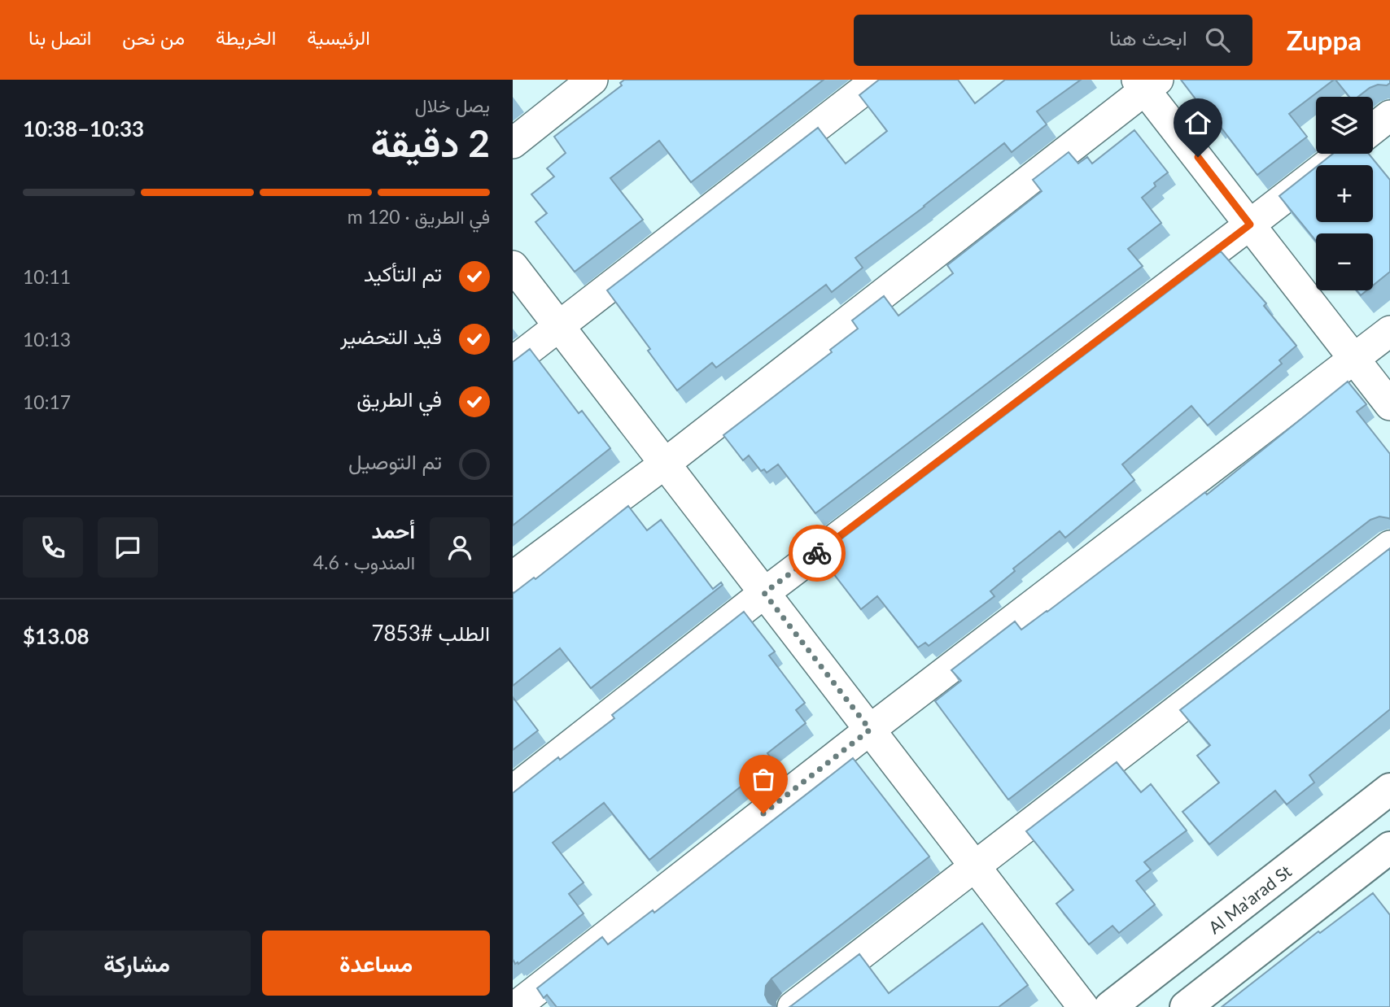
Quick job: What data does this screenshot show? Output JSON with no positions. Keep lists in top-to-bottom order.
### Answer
{
  "streets": {
    "main road": ["Al Ma'arad St"]
  },
  "page": {
    "header": "Zuppa",
    "search": "ابحث هنا",
    "nav": [
      "الرئيسية",
      "الخريطة",
      "من نحن",
      "اتصل بنا"
    ],
    "heading": ["2 دقيقة", "يصل خلال", "10:33–10:38"],
    "panel": [
      "أحمد",
      "المندوب · 4.6",
      "الطلب #7853",
      "$13.08"
    ],
    "map_buttons": ["+", "−"],
    "bar": "في الطريق · 120 m",
    "list": [
      ["تم التأكيد", "10:11"],
      ["قيد التحضير", "10:13"],
      ["في الطريق", "10:17"],
      "تم التوصيل"
    ],
    "buttons": ["مساعدة", "مشاركة"]
  }
}
